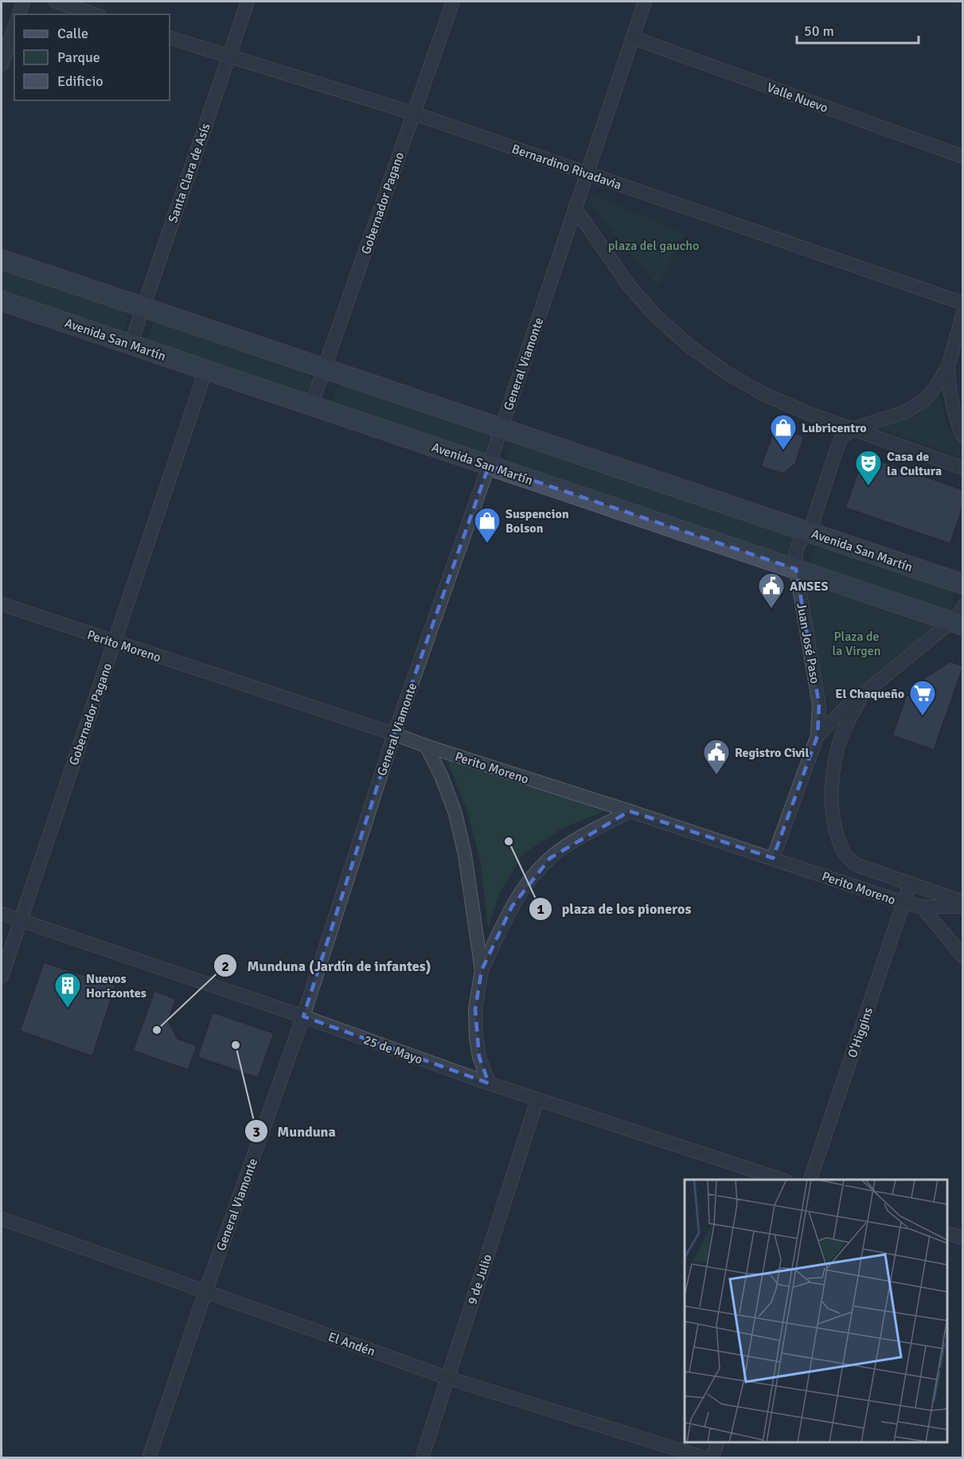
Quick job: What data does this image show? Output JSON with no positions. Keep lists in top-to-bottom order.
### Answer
{
  "streets": {
    "main road": ["Avenida San Martín"],
    "street": [
      "Valle Nuevo",
      "Bernardino Rivadavia",
      "Santa Clara de Asís",
      "Gobernador Pagano",
      "General Viamonte",
      "Juan José Paso",
      "Perito Moreno",
      "O'Higgins",
      "25 de Mayo",
      "9 de Julio",
      "El Andén"
    ]
  },
  "crossings": [
    ["Valle Nuevo", "General Viamonte"],
    ["Bernardino Rivadavia", "Santa Clara de Asís"],
    ["Bernardino Rivadavia", "Gobernador Pagano"],
    ["Bernardino Rivadavia", "General Viamonte"],
    ["Santa Clara de Asís", "Avenida San Martín"],
    ["Gobernador Pagano", "Avenida San Martín"],
    ["Gobernador Pagano", "Perito Moreno"],
    ["Gobernador Pagano", "25 de Mayo"],
    ["Avenida San Martín", "General Viamonte"],
    ["Avenida San Martín", "Juan José Paso"],
    ["General Viamonte", "Perito Moreno"],
    ["General Viamonte", "25 de Mayo"],
    ["General Viamonte", "El Andén"],
    ["Juan José Paso", "Perito Moreno"],
    ["Perito Moreno", "O'Higgins"],
    ["25 de Mayo", "9 de Julio"],
    ["9 de Julio", "El Andén"]
  ],
  "parks": ["plaza del gaucho", "Plaza de la Virgen"],
  "places": {
    "shop": ["Lubricentro", "Suspencion Bolson"],
    "theatre": ["Casa de la Cultura"],
    "public building": ["ANSES", "Registro Civil"],
    "supermarket": ["El Chaqueño"],
    "other": ["plaza de los pioneros", "Munduna (Jardín de infantes)", "Munduna"],
    "building": ["Nuevos Horizontes"]
  },
  "legend": ["Calle", "Parque", "Edificio"],
  "scale_bar": "50 m"
}
